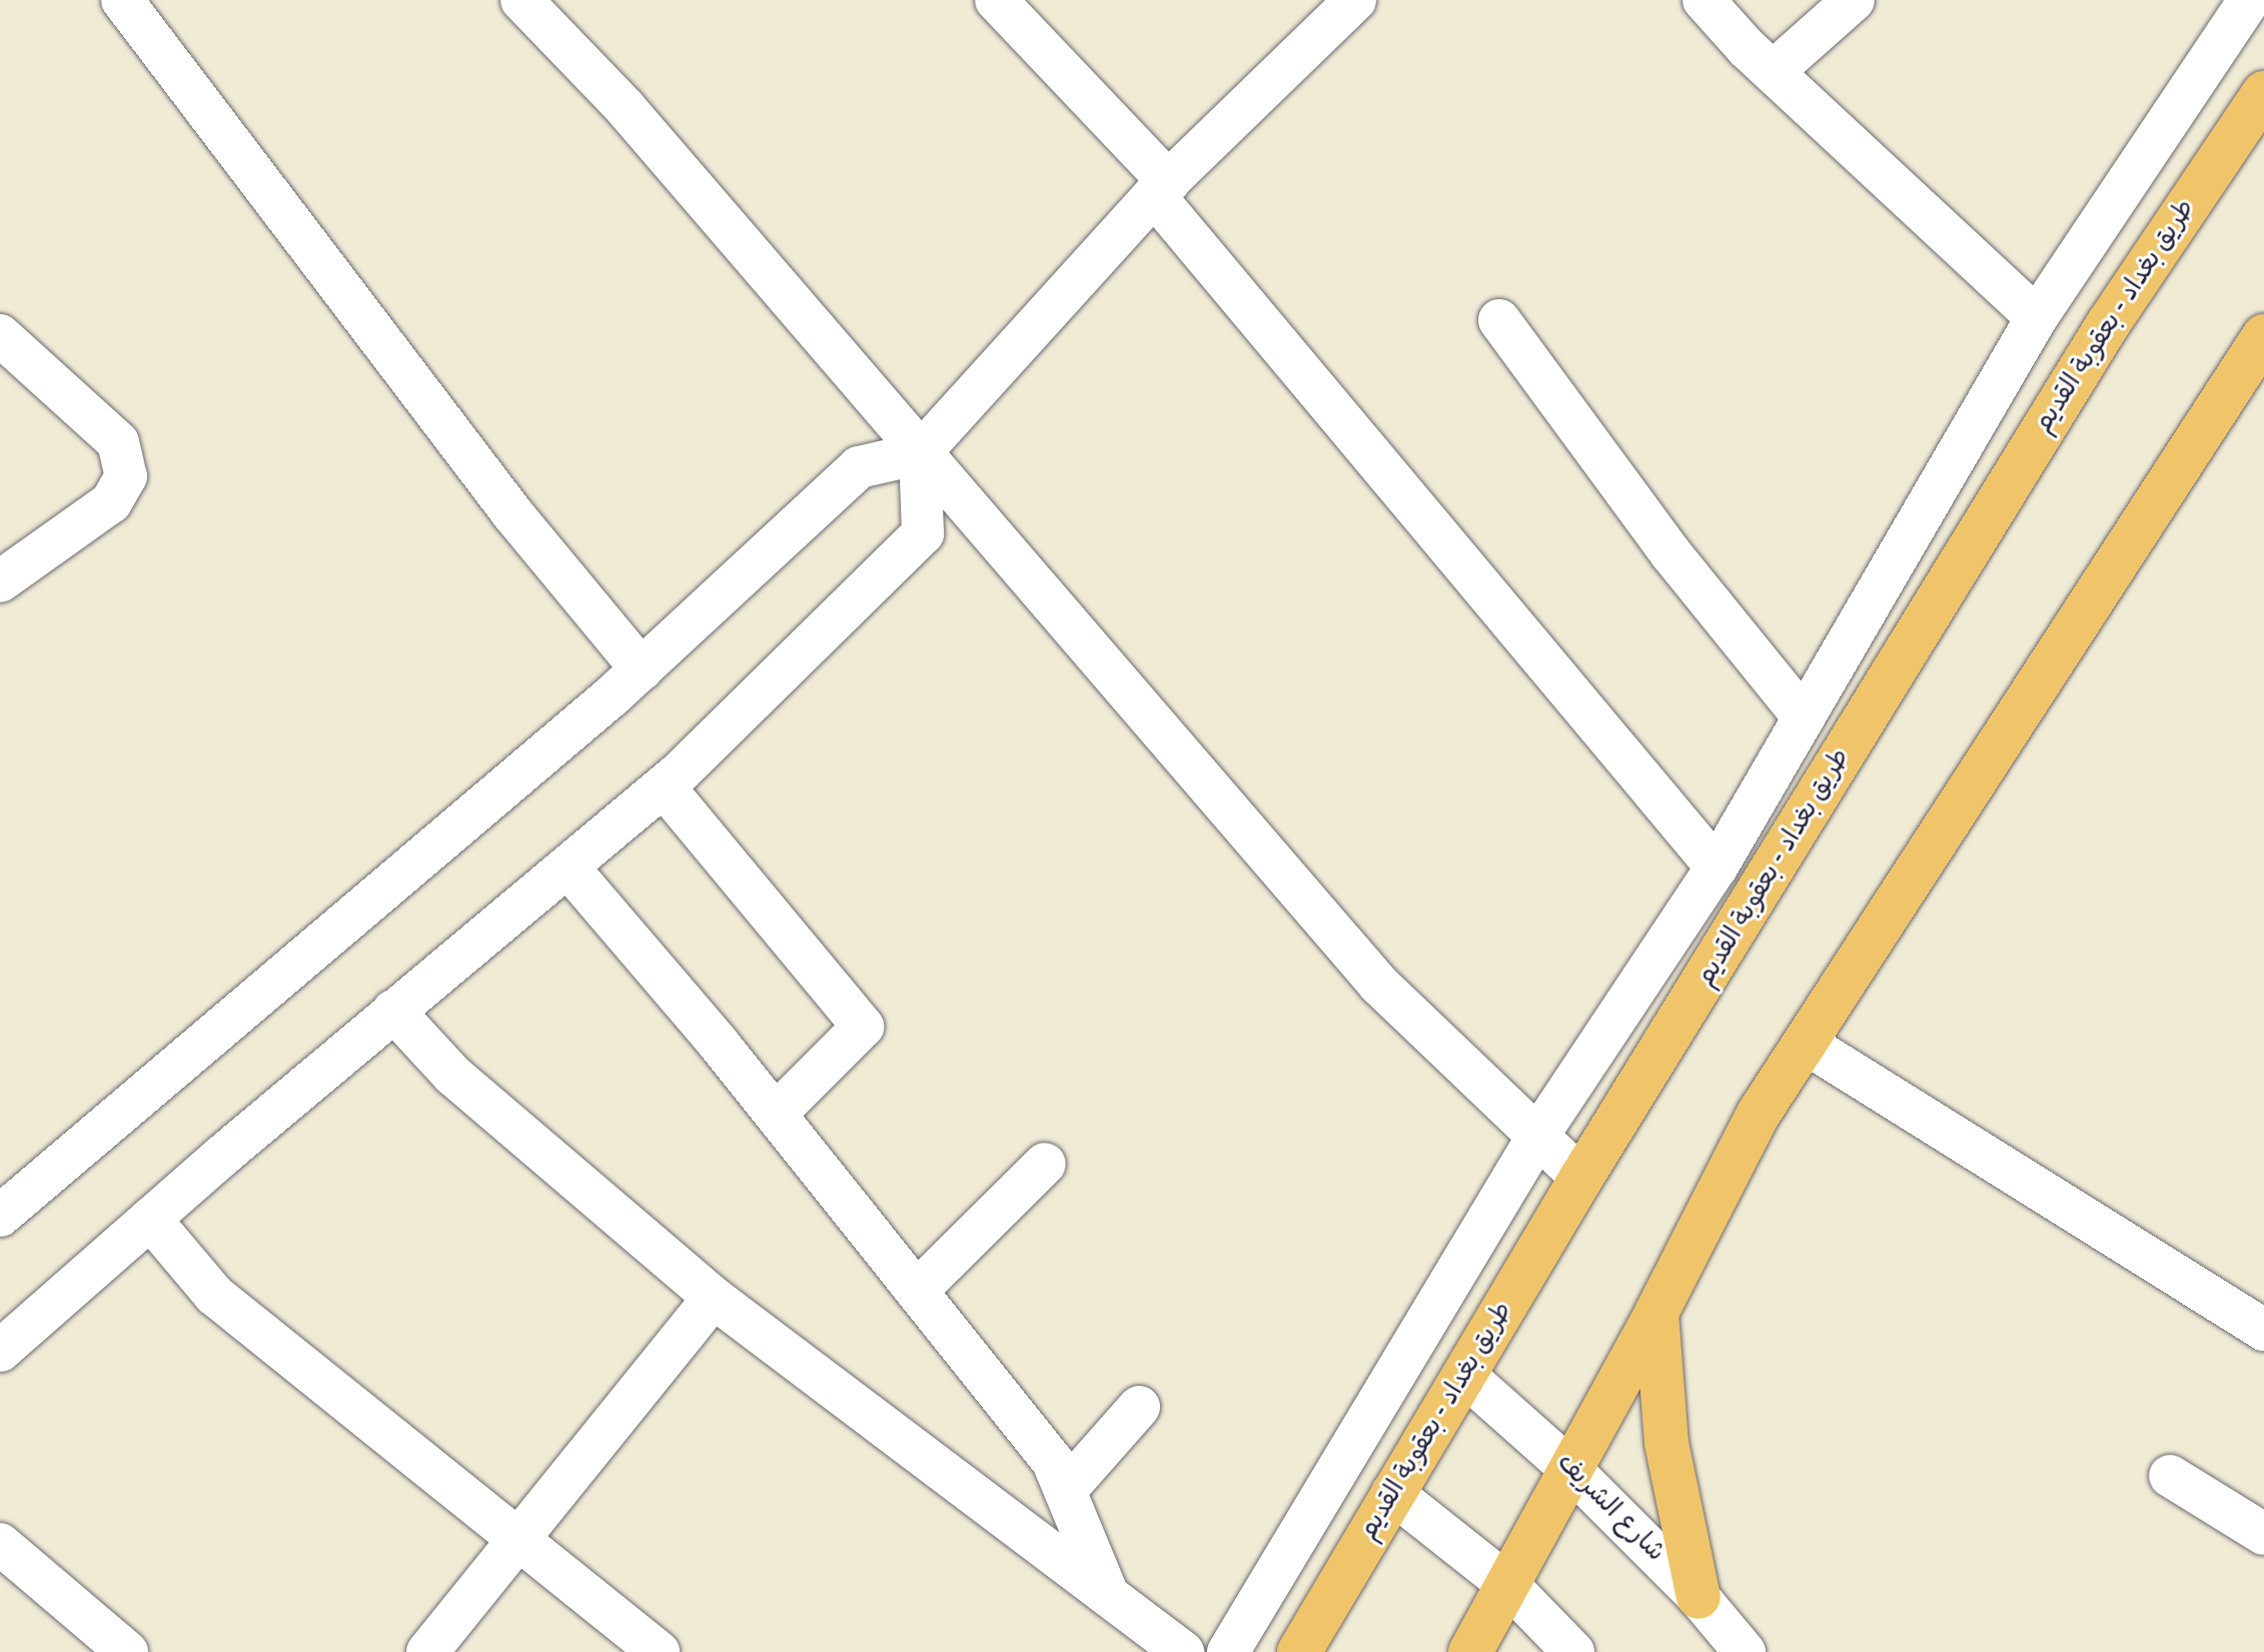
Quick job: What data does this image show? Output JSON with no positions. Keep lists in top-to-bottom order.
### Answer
{
  "streets": {
    "highway": ["طريق بغداد - بعقوبة القديم"],
    "street": ["شارع الشريف"]
  },
  "crossings": [
    ["طريق بغداد - بعقوبة القديم", "شارع الشريف"]
  ]
}
